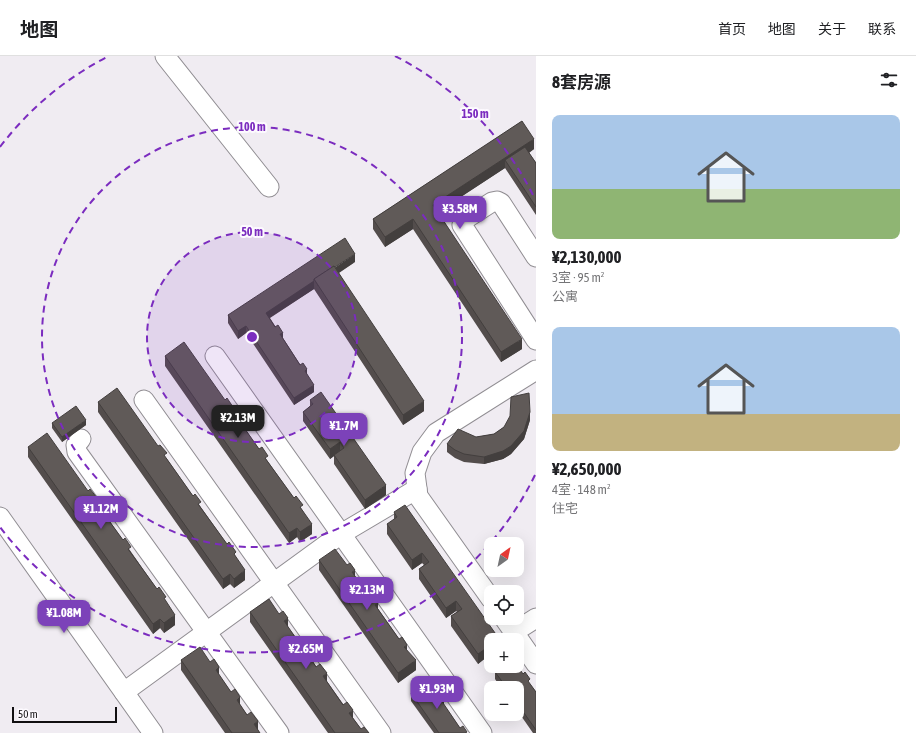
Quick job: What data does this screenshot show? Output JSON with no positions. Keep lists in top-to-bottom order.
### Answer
{
  "scale_bar": "50 m",
  "north": "top right",
  "page": {
    "header": "地图",
    "nav": [
      "首页",
      "地图",
      "关于",
      "联系"
    ],
    "heading": "8套房源",
    "list": [
      {
        "name": "¥2,130,000",
        "note": "3室 · 95 m² · 公寓"
      },
      {
        "name": "¥2,650,000",
        "note": "4室 · 148 m² · 住宅"
      }
    ],
    "price": [
      "¥3.58M",
      "¥2.13M",
      "¥1.7M",
      "¥1.12M",
      "¥2.13M",
      "¥1.08M",
      "¥2.65M",
      "¥1.93M"
    ],
    "map_buttons": ["+", "−"],
    "scale": "50 m"
  },
  "rings": ["150 m", "100 m", "50 m"]
}
